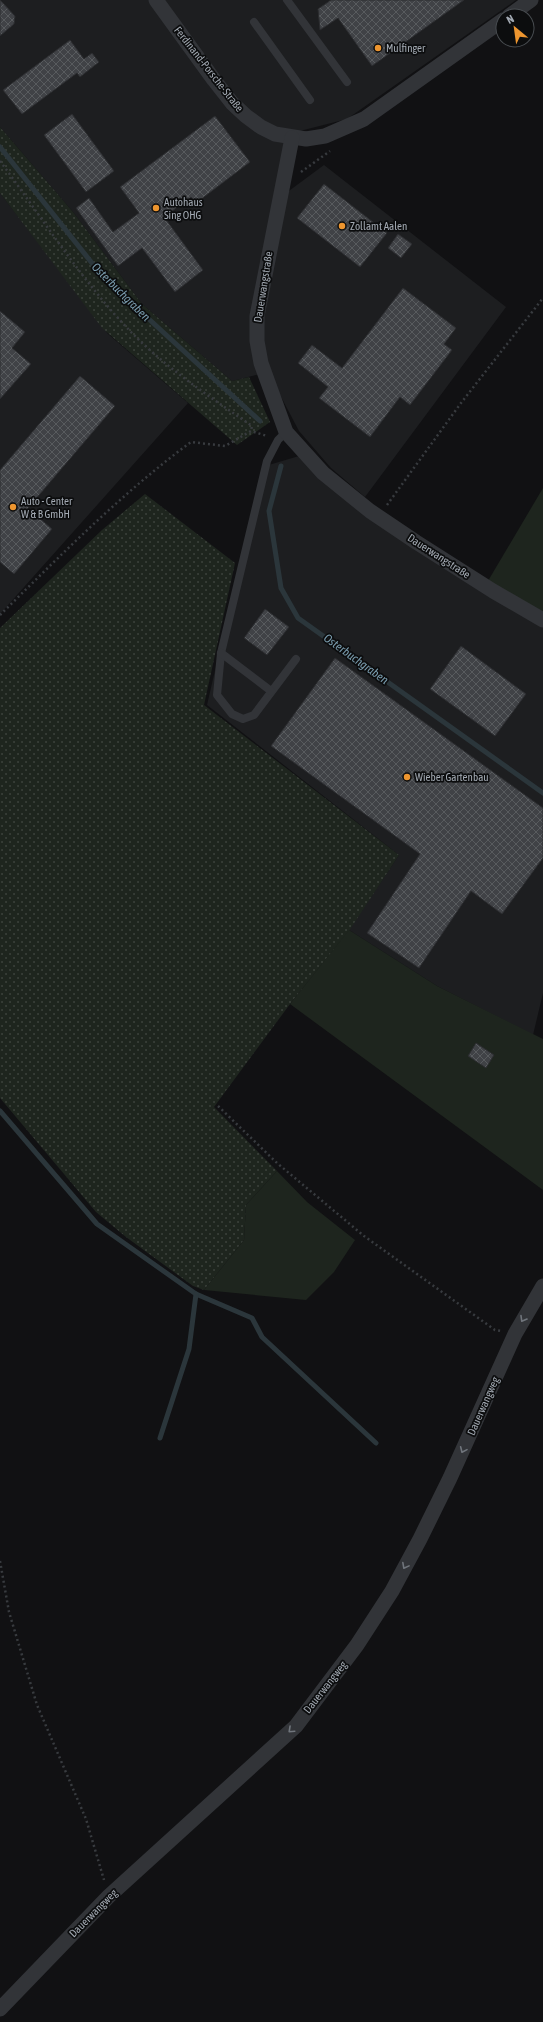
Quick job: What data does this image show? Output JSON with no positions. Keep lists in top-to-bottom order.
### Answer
{
  "streets": {
    "street": ["Ferdinand-Porsche-Straße", "Dauerwangstraße", "Dauerwangweg"]
  },
  "crossings": [
    ["Ferdinand-Porsche-Straße", "Dauerwangstraße"]
  ],
  "one_way": ["Dauerwangweg"],
  "water": ["Osterbuchgraben"],
  "places": [
    "Mulfinger",
    "Autohaus Sing OHG",
    "Zollamt Aalen",
    "Auto - Center W & B GmbH",
    "Wieber Gartenbau"
  ],
  "north": "top left"
}
